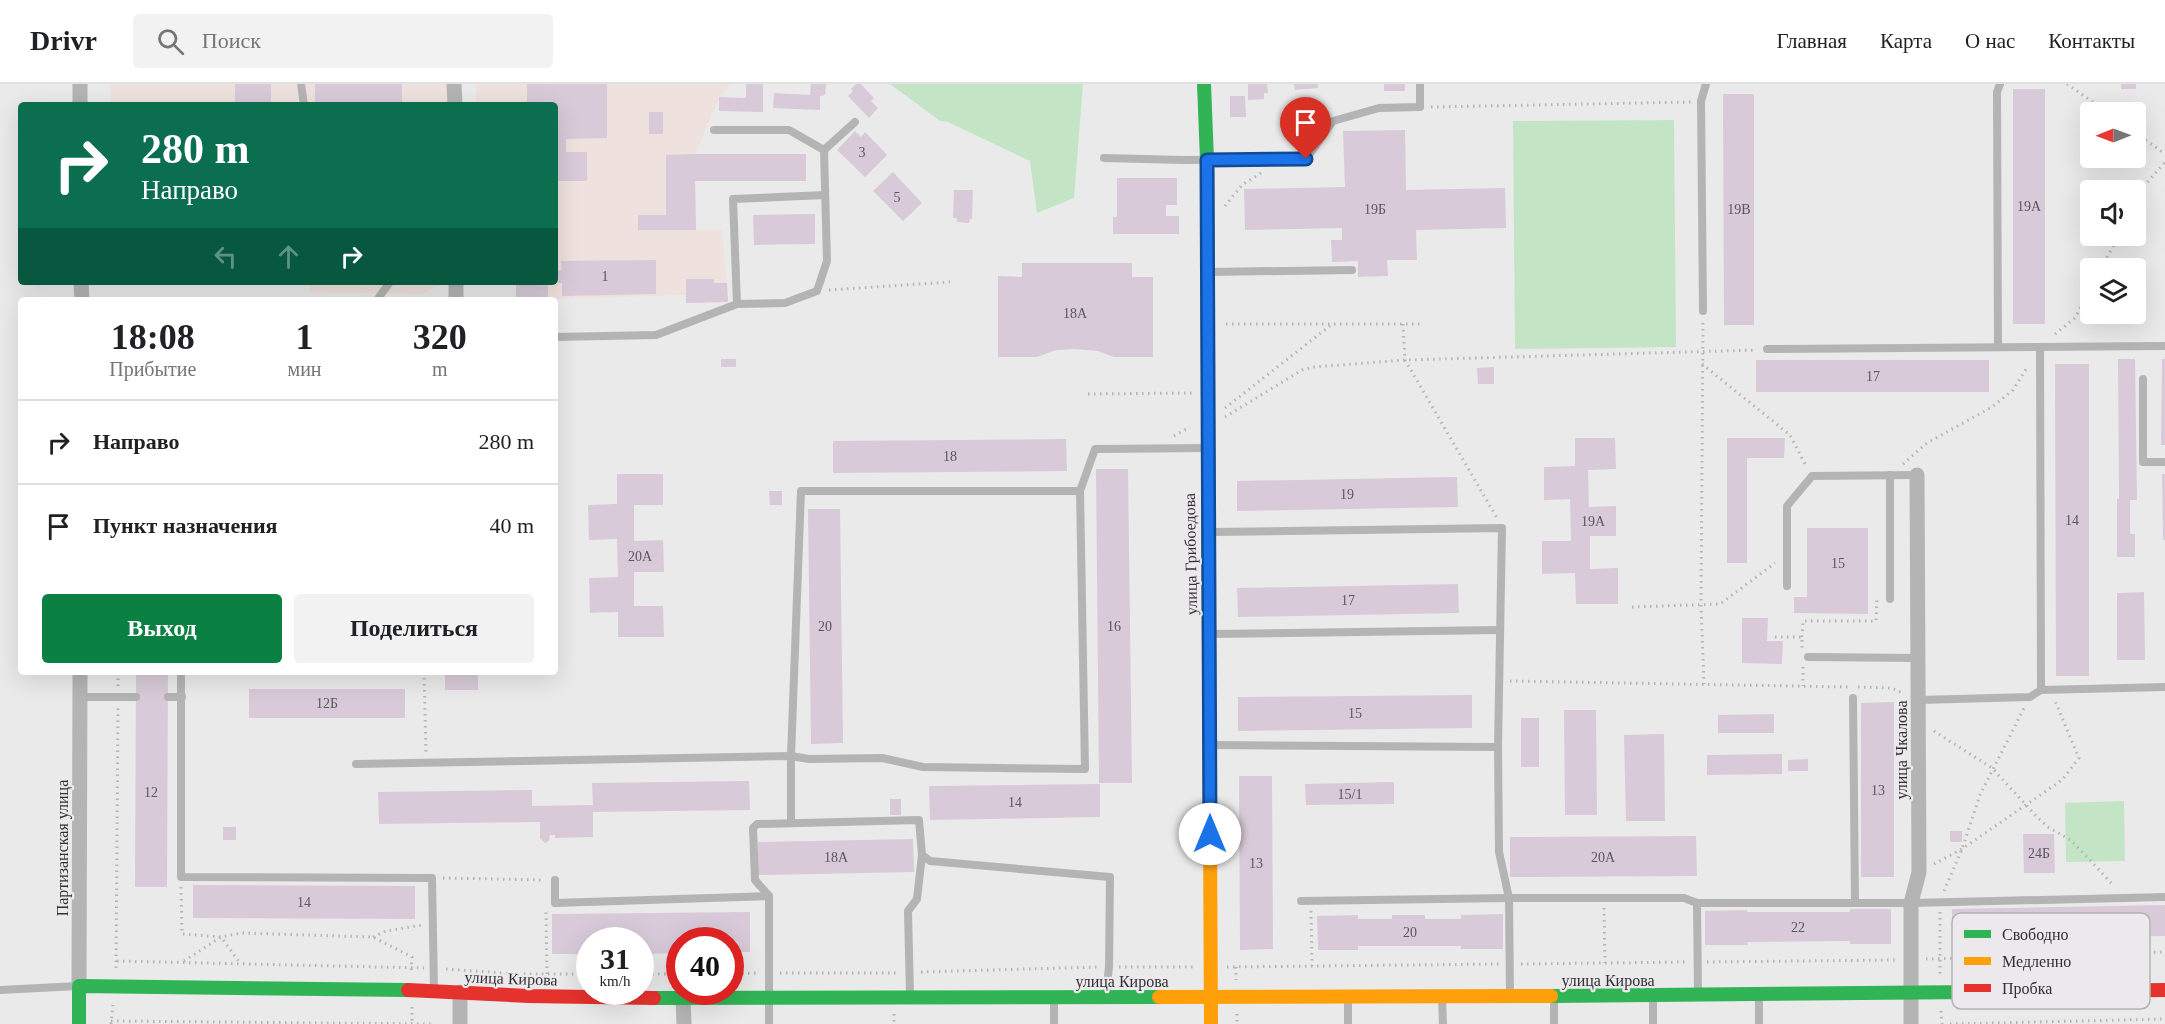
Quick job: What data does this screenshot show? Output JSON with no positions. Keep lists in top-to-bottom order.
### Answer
{
  "streets": {
    "street": [
      "улица Грибоедова",
      "улица Чкалова",
      "Партизанская улица",
      "улица Кирова"
    ]
  },
  "crossings": [
    ["улица Грибоедова", "улица Кирова"],
    ["улица Чкалова", "улица Кирова"],
    ["Партизанская улица", "улица Кирова"]
  ],
  "house_numbers": [
    "3",
    "5",
    "19А",
    "19Б",
    "19В",
    "1",
    "18А",
    "17",
    "18",
    "19",
    "14",
    "19А",
    "20А",
    "15",
    "17",
    "20",
    "16",
    "12Б",
    "15",
    "13",
    "12",
    "15/1",
    "14",
    "24Б",
    "18А",
    "20А",
    "13",
    "14",
    "22",
    "20"
  ],
  "legend": ["Свободно", "Медленно", "Пробка"],
  "north": "left",
  "page": {
    "header": "Drivr",
    "search": "Поиск",
    "nav": [
      "Главная",
      "Карта",
      "О нас",
      "Контакты"
    ],
    "turn": ["280 m", "Направо"],
    "eta": [
      "18:08",
      "Прибытие",
      "1",
      "мин",
      "320",
      "m"
    ],
    "list": [
      {
        "name": "Направо",
        "value": "280 m"
      },
      {
        "name": "Пункт назначения",
        "value": "40 m"
      }
    ],
    "buttons": ["Выход", "Поделиться"],
    "speed": "31 km/h",
    "limit": "40"
  }
}
